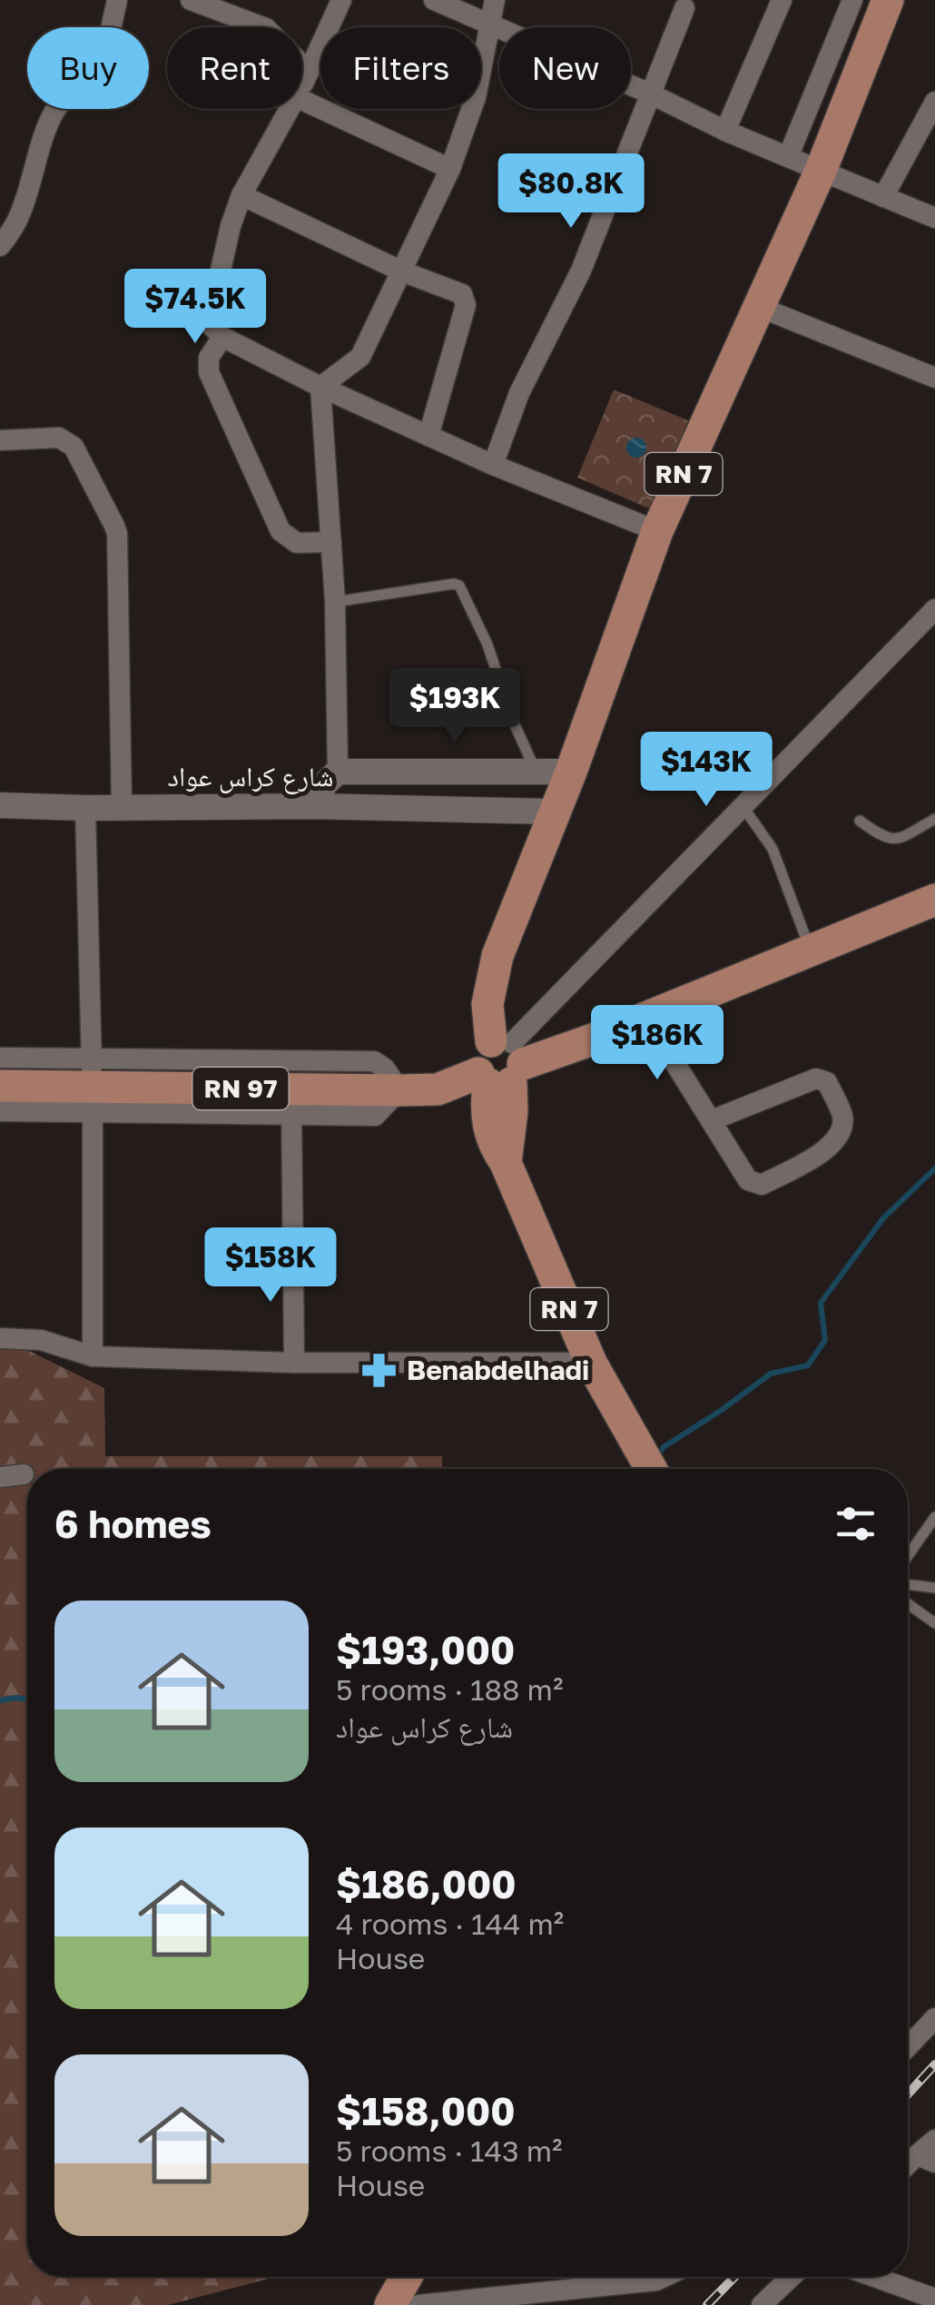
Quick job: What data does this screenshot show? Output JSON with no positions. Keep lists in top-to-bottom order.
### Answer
{
  "streets": {
    "main road": ["RN 7", "RN 97"],
    "street": ["شارع كراس عواد"]
  },
  "crossings": [
    ["RN 7", "شارع كراس عواد"],
    ["RN 7", "RN 97"]
  ],
  "places": {
    "pharmacy": ["Benabdelhadi"]
  },
  "page": {
    "chip": [
      "Buy",
      "Rent",
      "Filters",
      "New"
    ],
    "price": [
      "$80.8K",
      "$74.5K",
      "$193K",
      "$143K",
      "$186K",
      "$158K"
    ],
    "heading": "6 homes",
    "list": [
      {
        "name": "$193,000",
        "note": "5 rooms · 188 m² · شارع كراس عواد"
      },
      {
        "name": "$186,000",
        "note": "4 rooms · 144 m² · House"
      },
      {
        "name": "$158,000",
        "note": "5 rooms · 143 m² · House"
      }
    ]
  }
}
